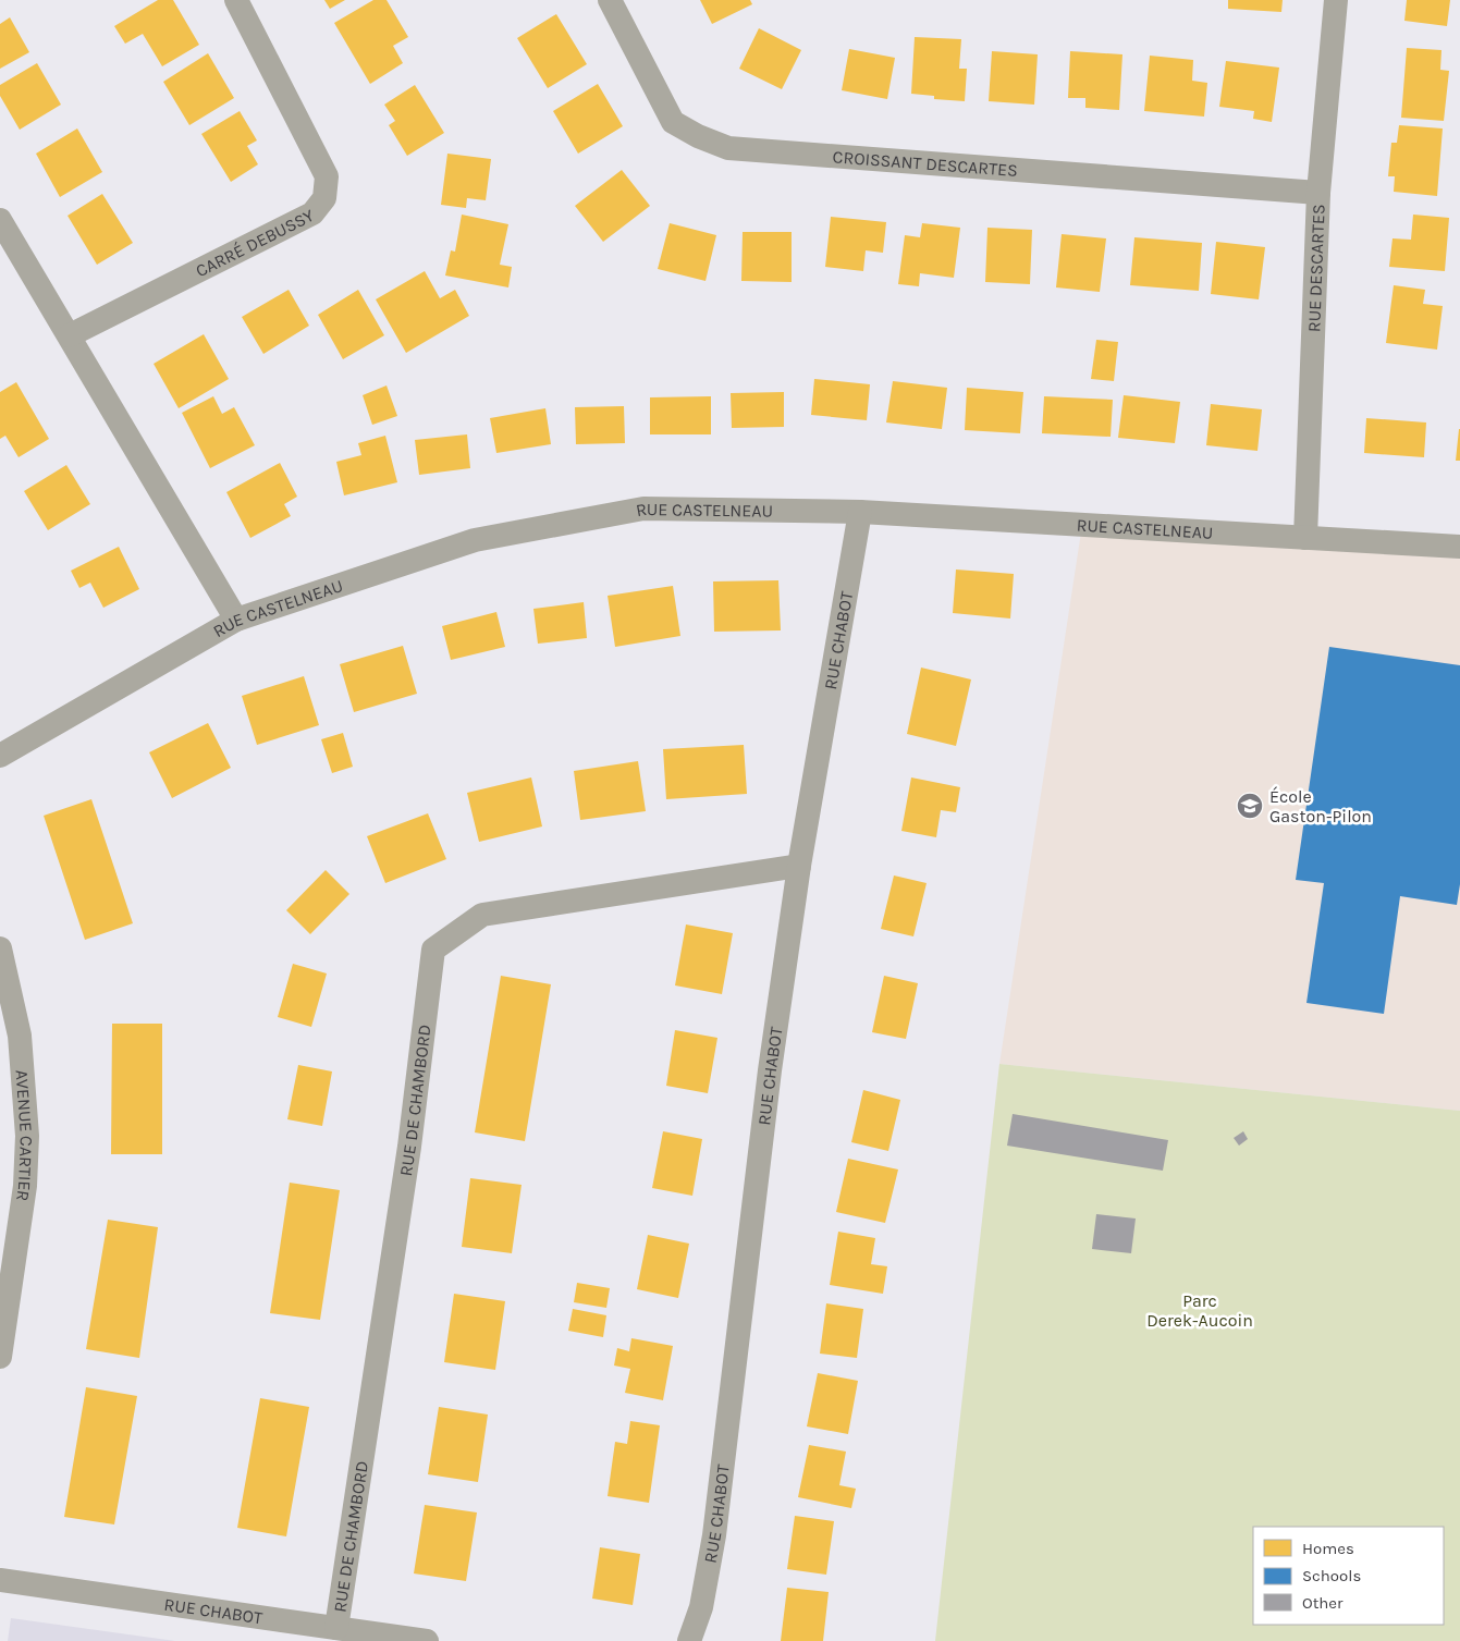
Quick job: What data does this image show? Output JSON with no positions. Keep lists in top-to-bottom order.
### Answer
{
  "streets": {
    "street": [
      "CROISSANT DESCARTES",
      "CARRÉ DEBUSSY",
      "RUE DESCARTES",
      "RUE CASTELNEAU",
      "RUE CHABOT",
      "RUE DE CHAMBORD",
      "AVENUE CARTIER"
    ]
  },
  "crossings": [
    ["CROISSANT DESCARTES", "RUE DESCARTES"],
    ["RUE DESCARTES", "RUE CASTELNEAU"],
    ["RUE CASTELNEAU", "RUE CHABOT"],
    ["RUE CHABOT", "RUE DE CHAMBORD"]
  ],
  "parks": ["Parc Derek-Aucoin"],
  "places": {
    "school or university": ["École Gaston-Pilon"]
  },
  "legend": ["Homes", "Schools", "Other"]
}
